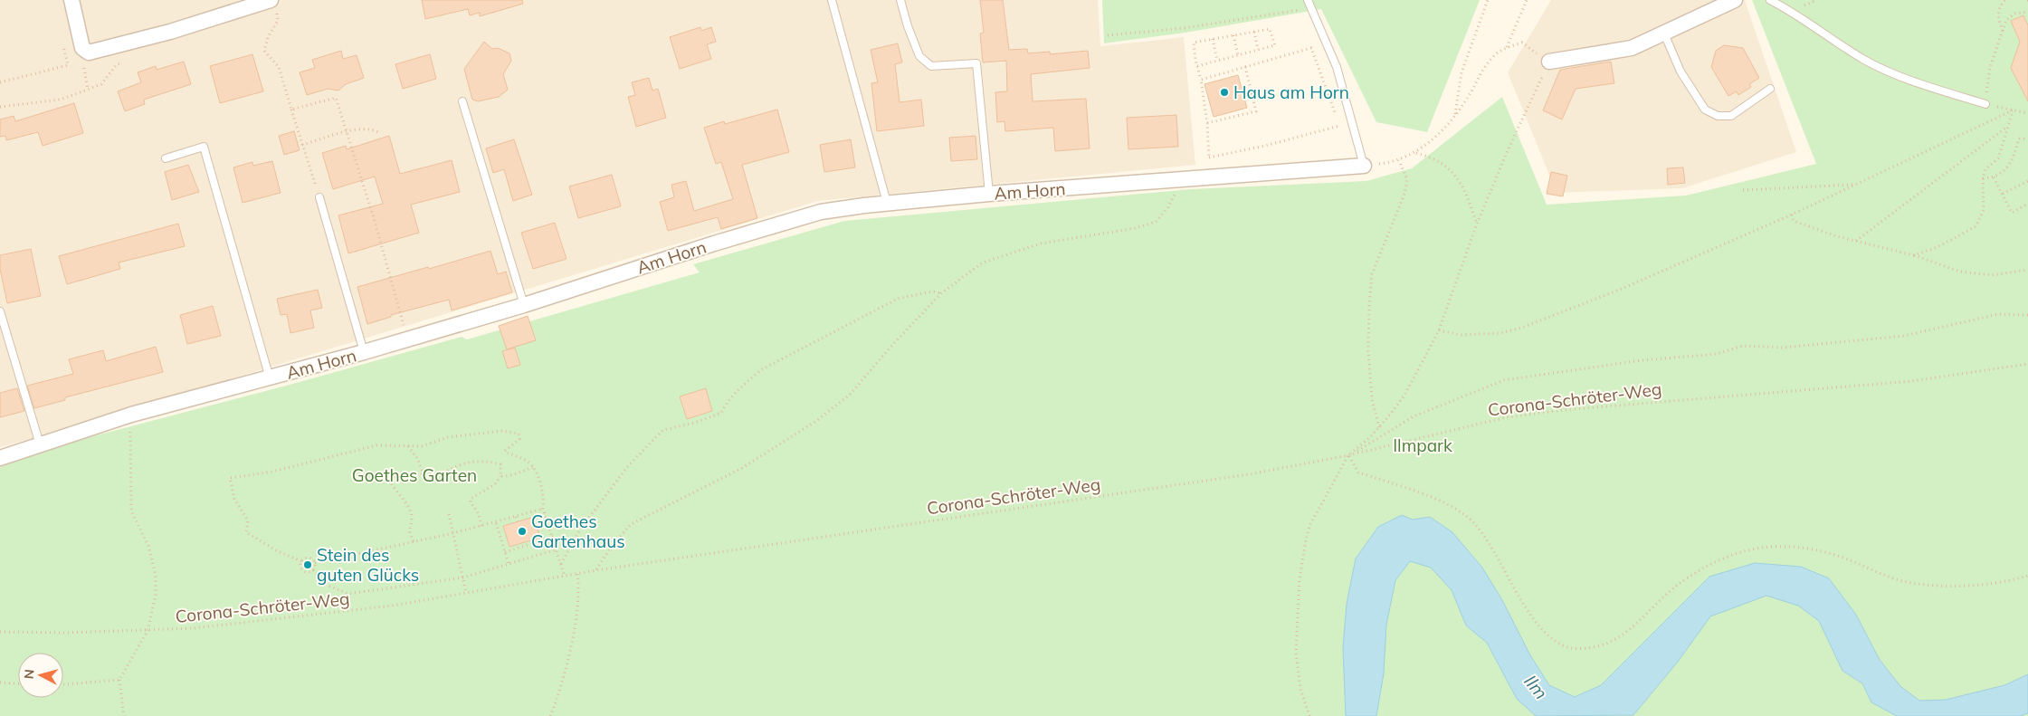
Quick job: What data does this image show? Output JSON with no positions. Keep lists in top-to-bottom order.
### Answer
{
  "streets": {
    "street": ["Am Horn"],
    "path": ["Corona-Schröter-Weg"]
  },
  "water": ["Ilm"],
  "parks": ["Ilmpark", "Goethes Garten"],
  "places": ["Haus am Horn", "Goethes Gartenhaus", "Stein des guten Glücks"],
  "north": "left"
}
